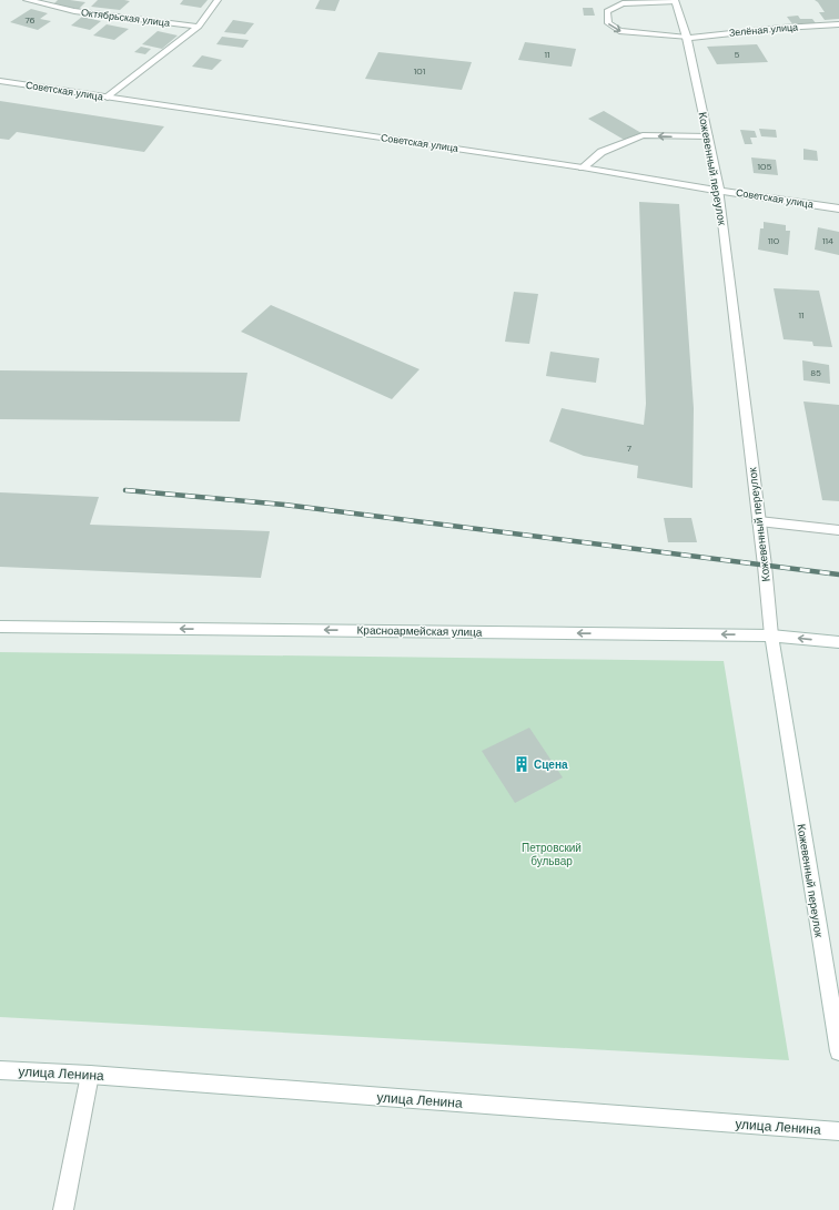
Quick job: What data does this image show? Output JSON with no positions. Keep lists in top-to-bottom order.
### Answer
{
  "streets": {
    "street": [
      "Октябрьская улица",
      "Зелёная улица",
      "Советская улица",
      "Кожевенный переулок",
      "Красноармейская улица",
      "улица Ленина"
    ]
  },
  "crossings": [
    ["Зелёная улица", "Кожевенный переулок"],
    ["Советская улица", "Кожевенный переулок"],
    ["Кожевенный переулок", "Красноармейская улица"]
  ],
  "one_way": ["Красноармейская улица"],
  "parks": ["Петровский бульвар"],
  "places": {
    "building": ["Сцена"]
  },
  "house_numbers": [
    "76",
    "11",
    "5",
    "101",
    "105",
    "110",
    "114",
    "11",
    "85",
    "7"
  ]
}
